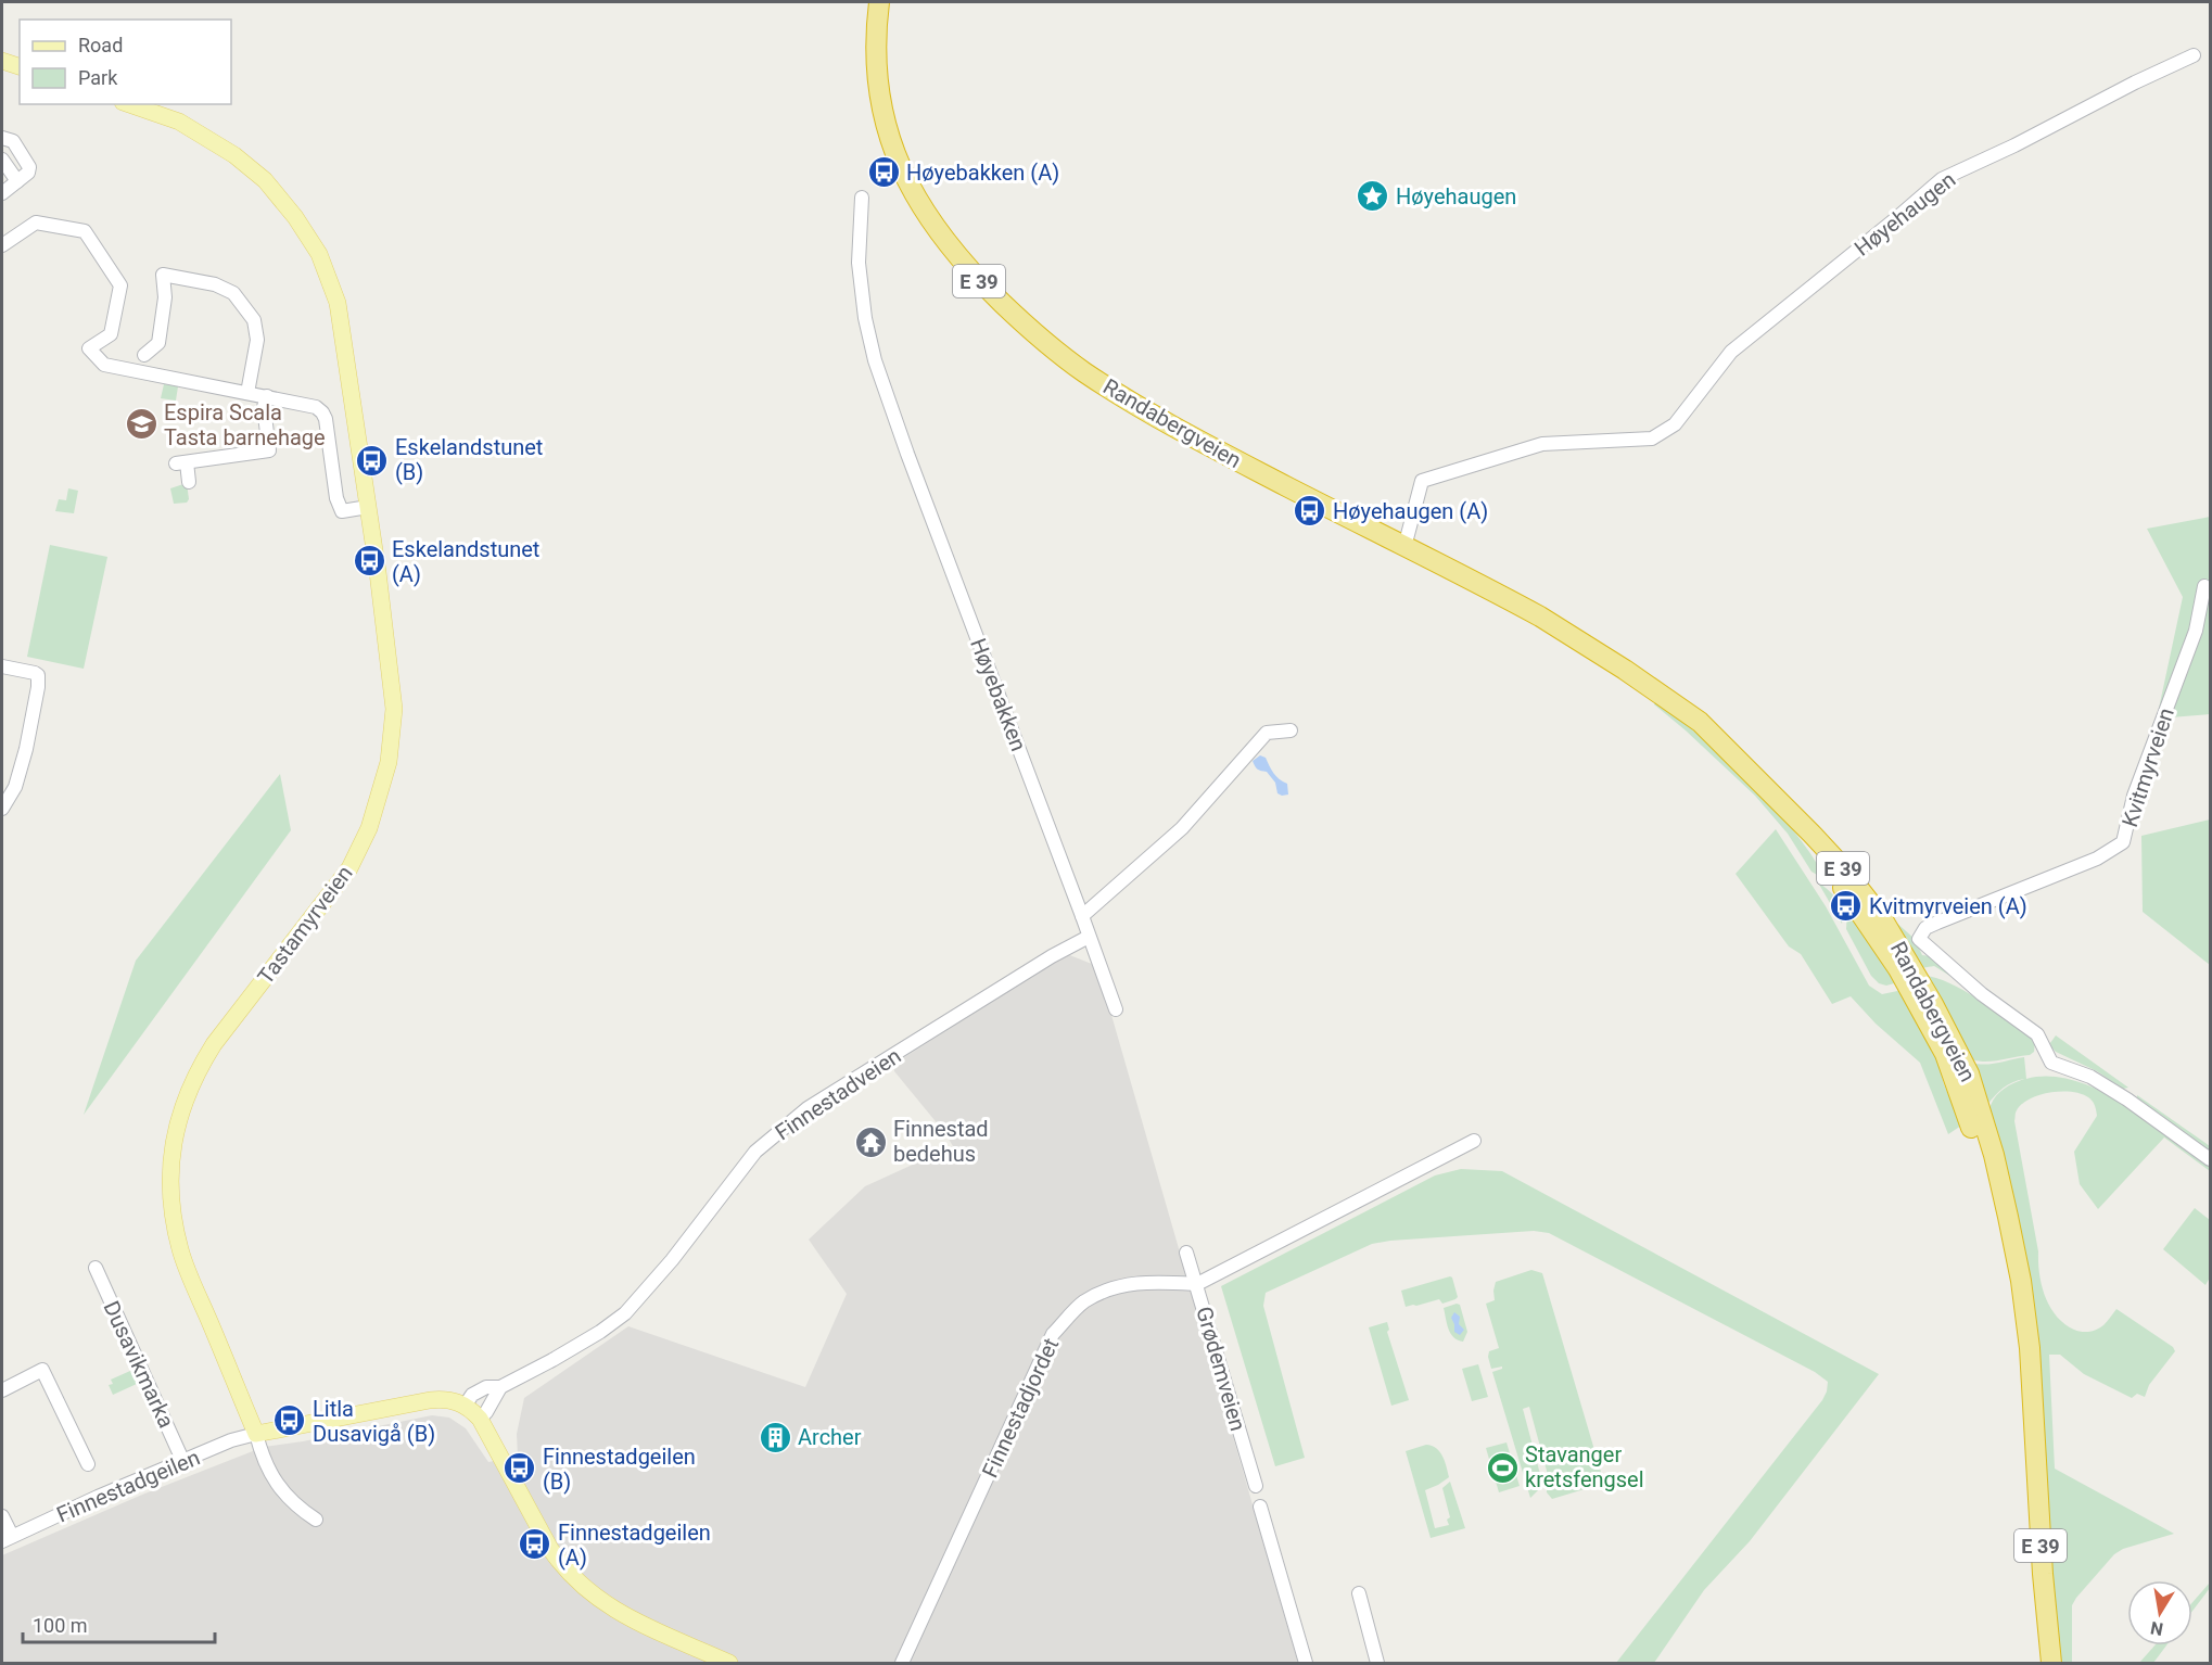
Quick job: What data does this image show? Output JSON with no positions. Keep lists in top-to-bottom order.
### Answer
{
  "streets": {
    "highway": ["E 39", "Randabergveien"],
    "main road": ["Tastamyrveien"],
    "street": [
      "Høyehaugen",
      "Høyebakken",
      "Kvitmyrveien",
      "Finnestadveien",
      "Dusavikmarka",
      "Grødemveien",
      "Finnestadjordet",
      "Finnestadgeilen"
    ]
  },
  "crossings": [
    ["Høyehaugen", "Randabergveien"],
    ["Randabergveien", "Kvitmyrveien"],
    ["Tastamyrveien", "Finnestadgeilen"],
    ["Dusavikmarka", "Finnestadgeilen"],
    ["Grødemveien", "Finnestadjordet"]
  ],
  "places": {
    "bus stop": [
      "Høyebakken (A)",
      "Eskelandstunet (B)",
      "Høyehaugen (A)",
      "Eskelandstunet (A)",
      "Kvitmyrveien (A)",
      "Litla Dusavigå (B)",
      "Finnestadgeilen (B)",
      "Finnestadgeilen (A)"
    ],
    "place": ["Høyehaugen"],
    "school or university": ["Espira Scala Tasta barnehage"],
    "temple": ["Finnestad bedehus"],
    "building": ["Archer"],
    "sports": ["Stavanger kretsfengsel"]
  },
  "legend": ["Road", "Park"],
  "scale_bar": "100 m",
  "north": "bottom"
}
